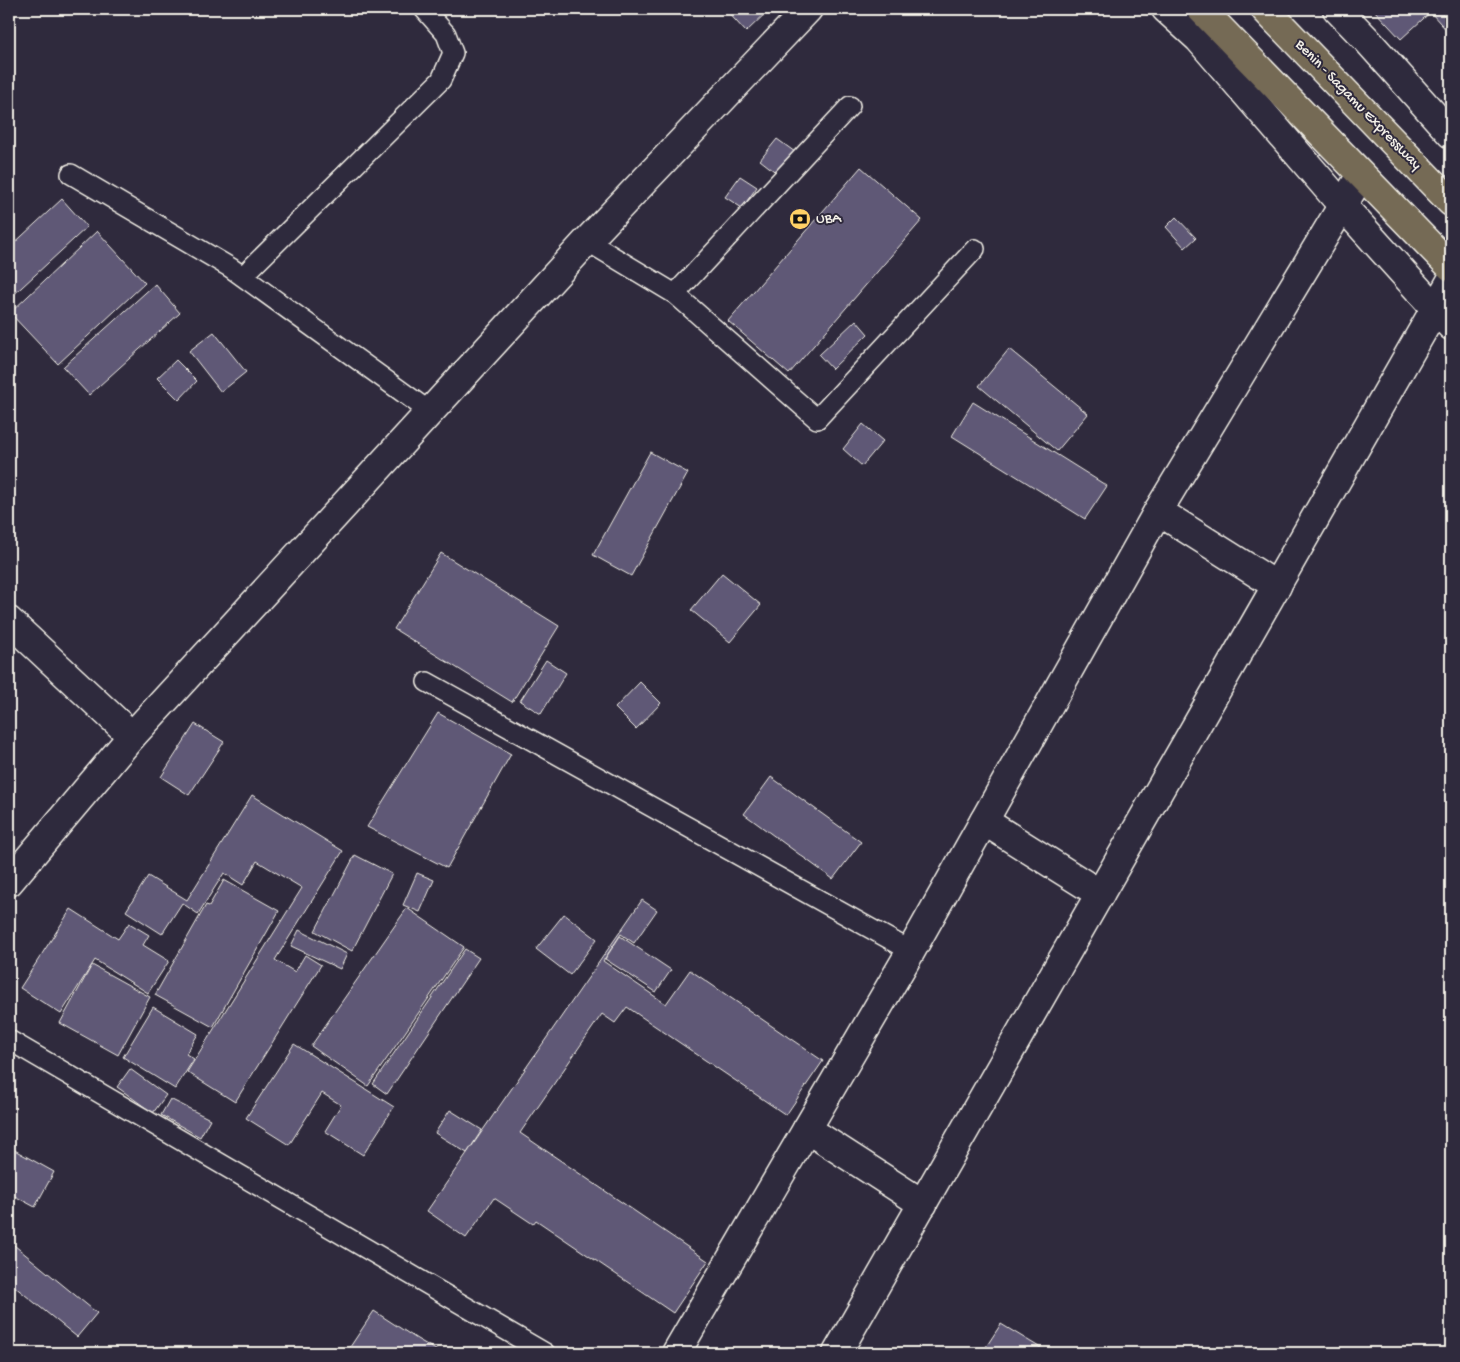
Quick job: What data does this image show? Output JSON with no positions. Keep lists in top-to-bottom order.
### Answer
{
  "streets": {
    "highway": ["Benin - Sagamu Expressway"]
  },
  "places": {
    "bank": ["UBA"]
  }
}
